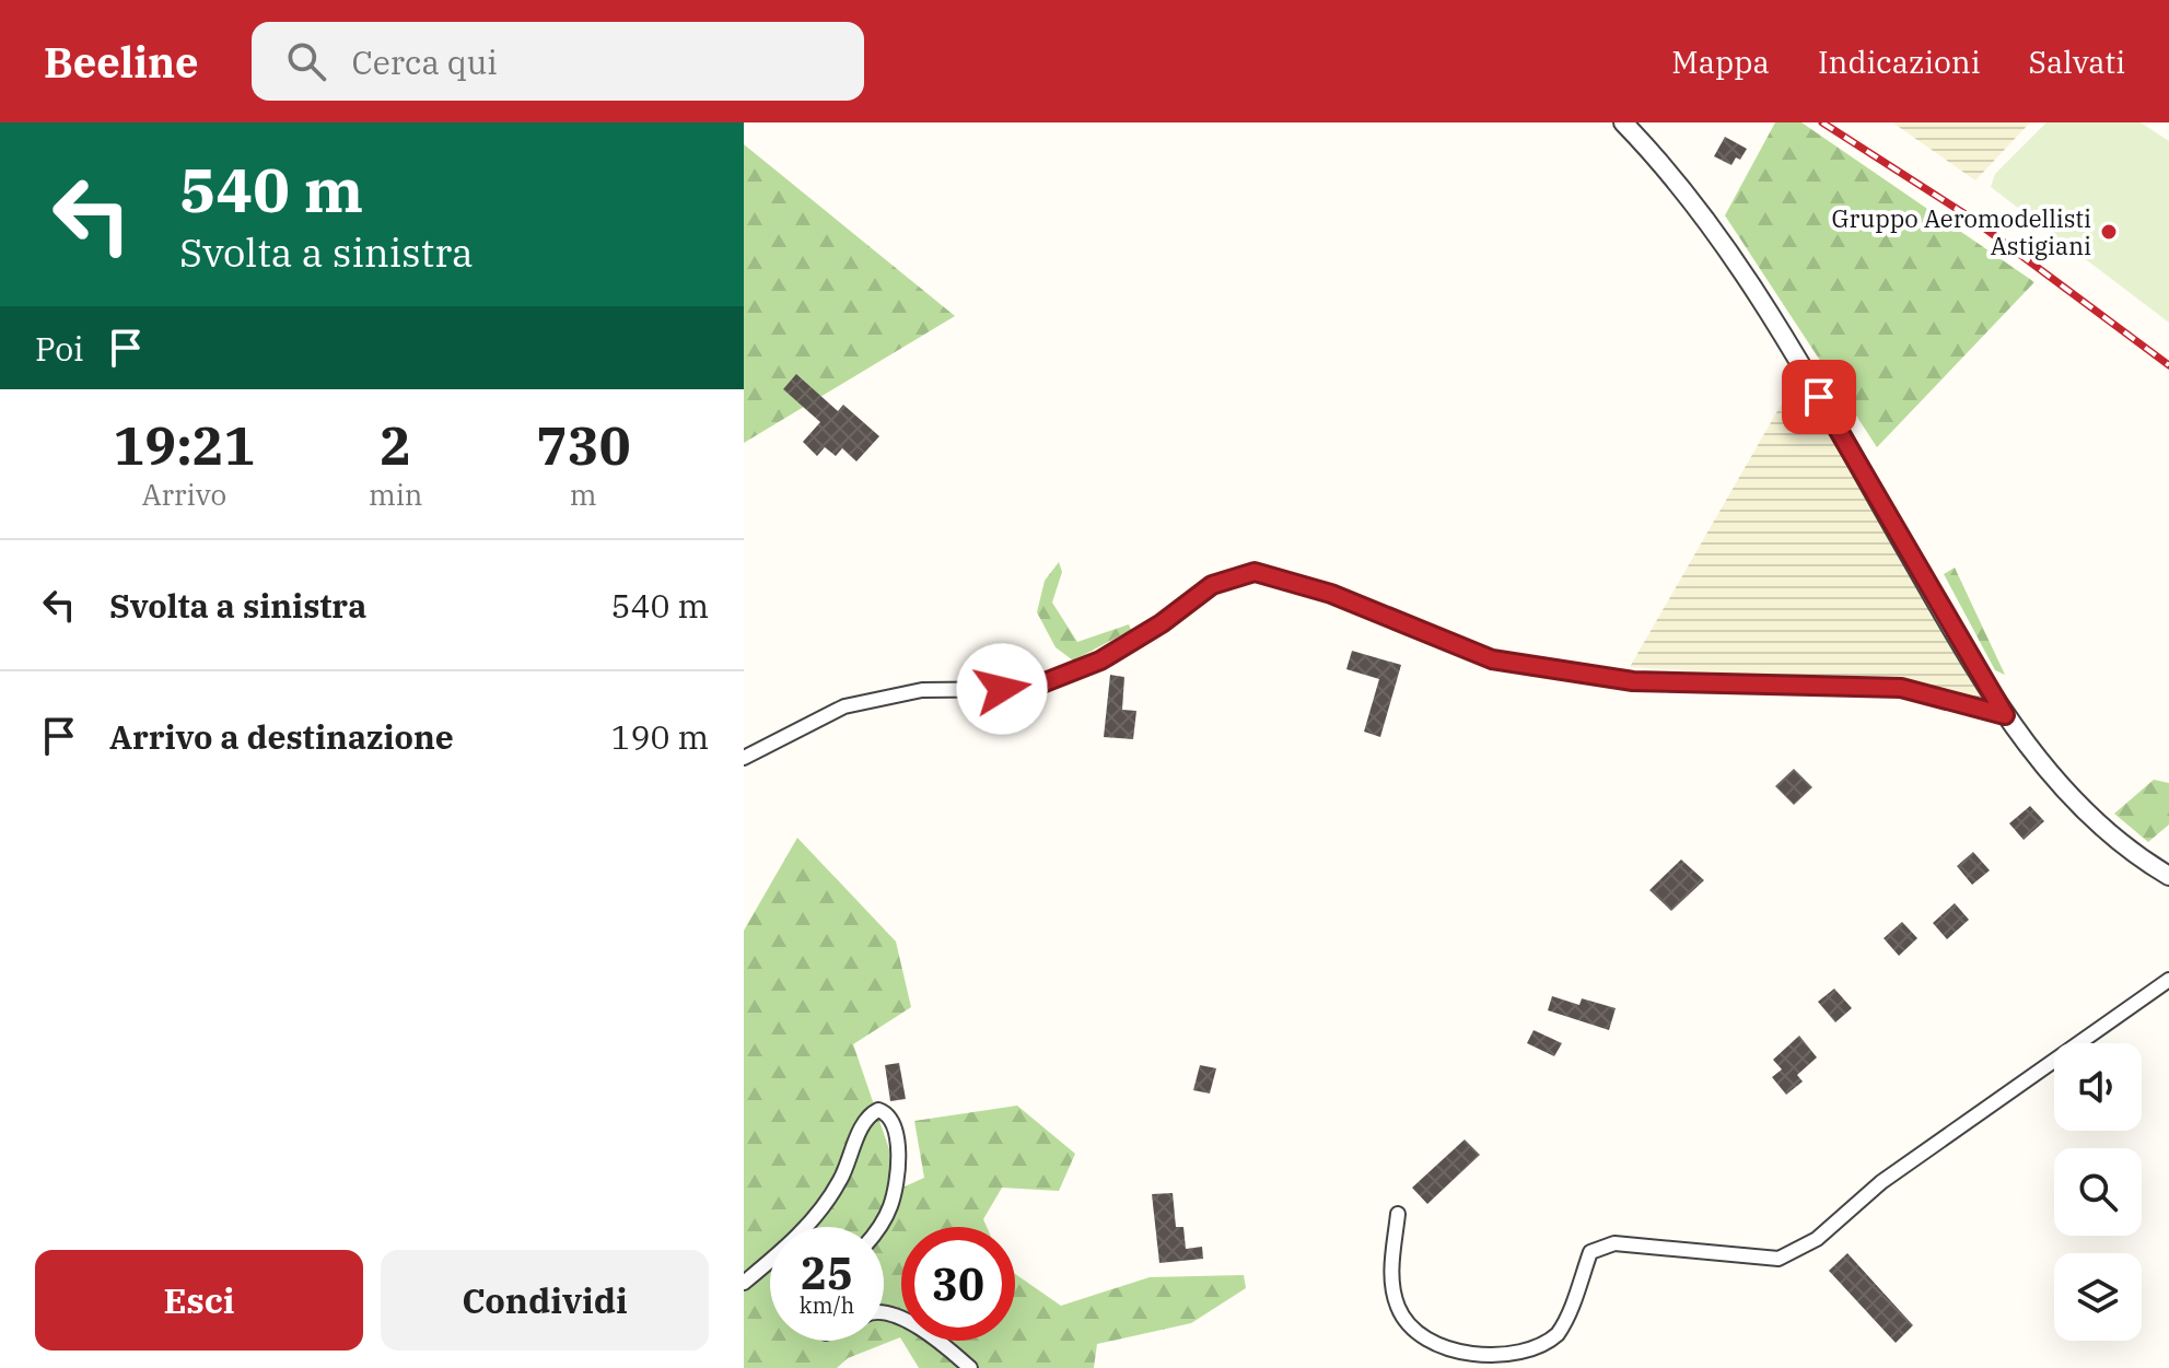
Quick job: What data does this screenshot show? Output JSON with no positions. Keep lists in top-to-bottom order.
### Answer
{
  "places": ["Gruppo Aeromodellisti Astigiani"],
  "page": {
    "header": "Beeline",
    "search": "Cerca qui",
    "nav": ["Mappa", "Indicazioni", "Salvati"],
    "turn": ["540 m", "Svolta a sinistra"],
    "then": "Poi",
    "eta": [
      "19:21",
      "Arrivo",
      "2",
      "min",
      "730",
      "m"
    ],
    "list": [
      {
        "name": "Svolta a sinistra",
        "value": "540 m"
      },
      {
        "name": "Arrivo a destinazione",
        "value": "190 m"
      }
    ],
    "speed": "25 km/h",
    "limit": "30",
    "buttons": ["Esci", "Condividi"]
  }
}
